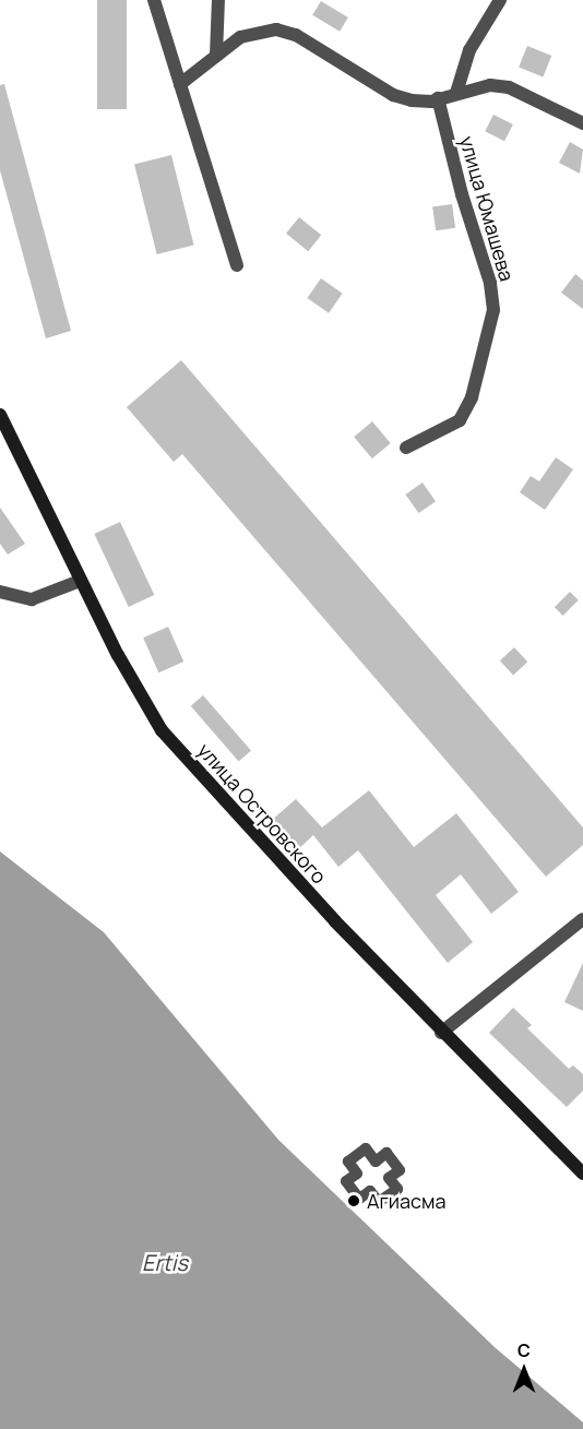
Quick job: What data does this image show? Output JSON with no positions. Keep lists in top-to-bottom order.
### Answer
{
  "streets": {
    "main road": ["улица Островского"],
    "street": ["улица Юмашева"]
  },
  "water": ["Ertis"],
  "places": ["Агиасма"],
  "north": "top"
}
